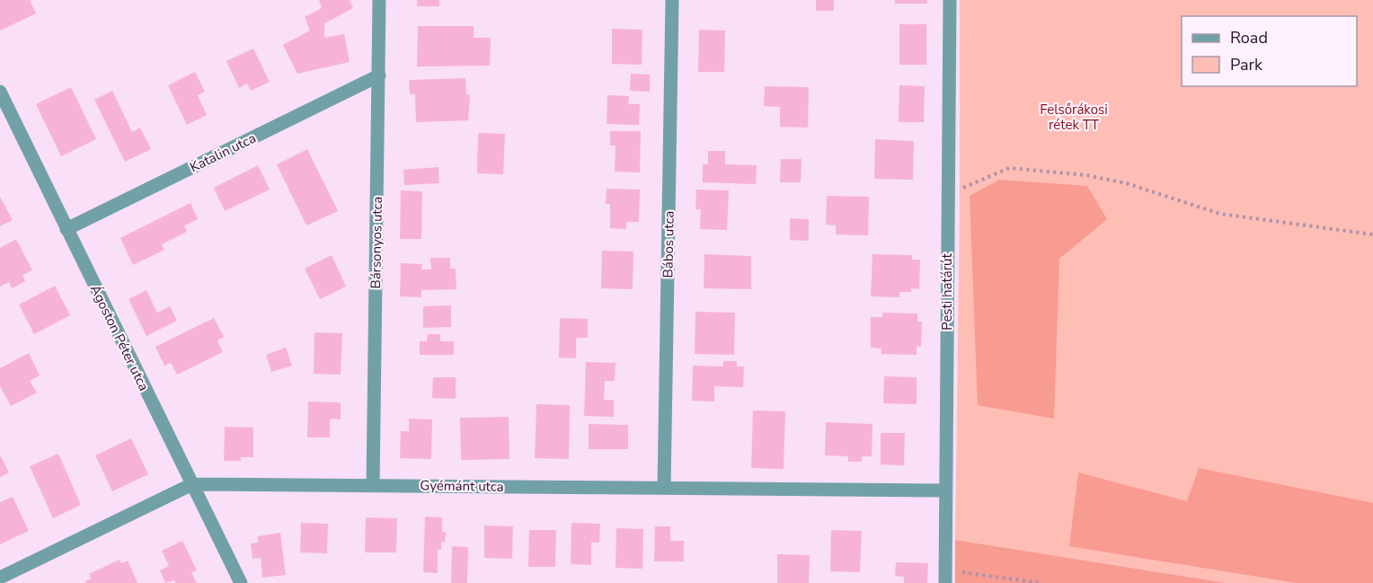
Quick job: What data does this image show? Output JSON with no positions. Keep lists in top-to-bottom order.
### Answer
{
  "streets": {
    "street": [
      "Katalin utca",
      "Bársonyos utca",
      "Bábos utca",
      "Pesti határút",
      "Ágoston Péter utca",
      "Gyémánt utca"
    ]
  },
  "crossings": [
    ["Katalin utca", "Bársonyos utca"],
    ["Katalin utca", "Ágoston Péter utca"],
    ["Bársonyos utca", "Gyémánt utca"],
    ["Bábos utca", "Gyémánt utca"],
    ["Pesti határút", "Gyémánt utca"],
    ["Ágoston Péter utca", "Gyémánt utca"]
  ],
  "parks": ["Felsőrákosi rétek TT"],
  "legend": ["Road", "Park"]
}
